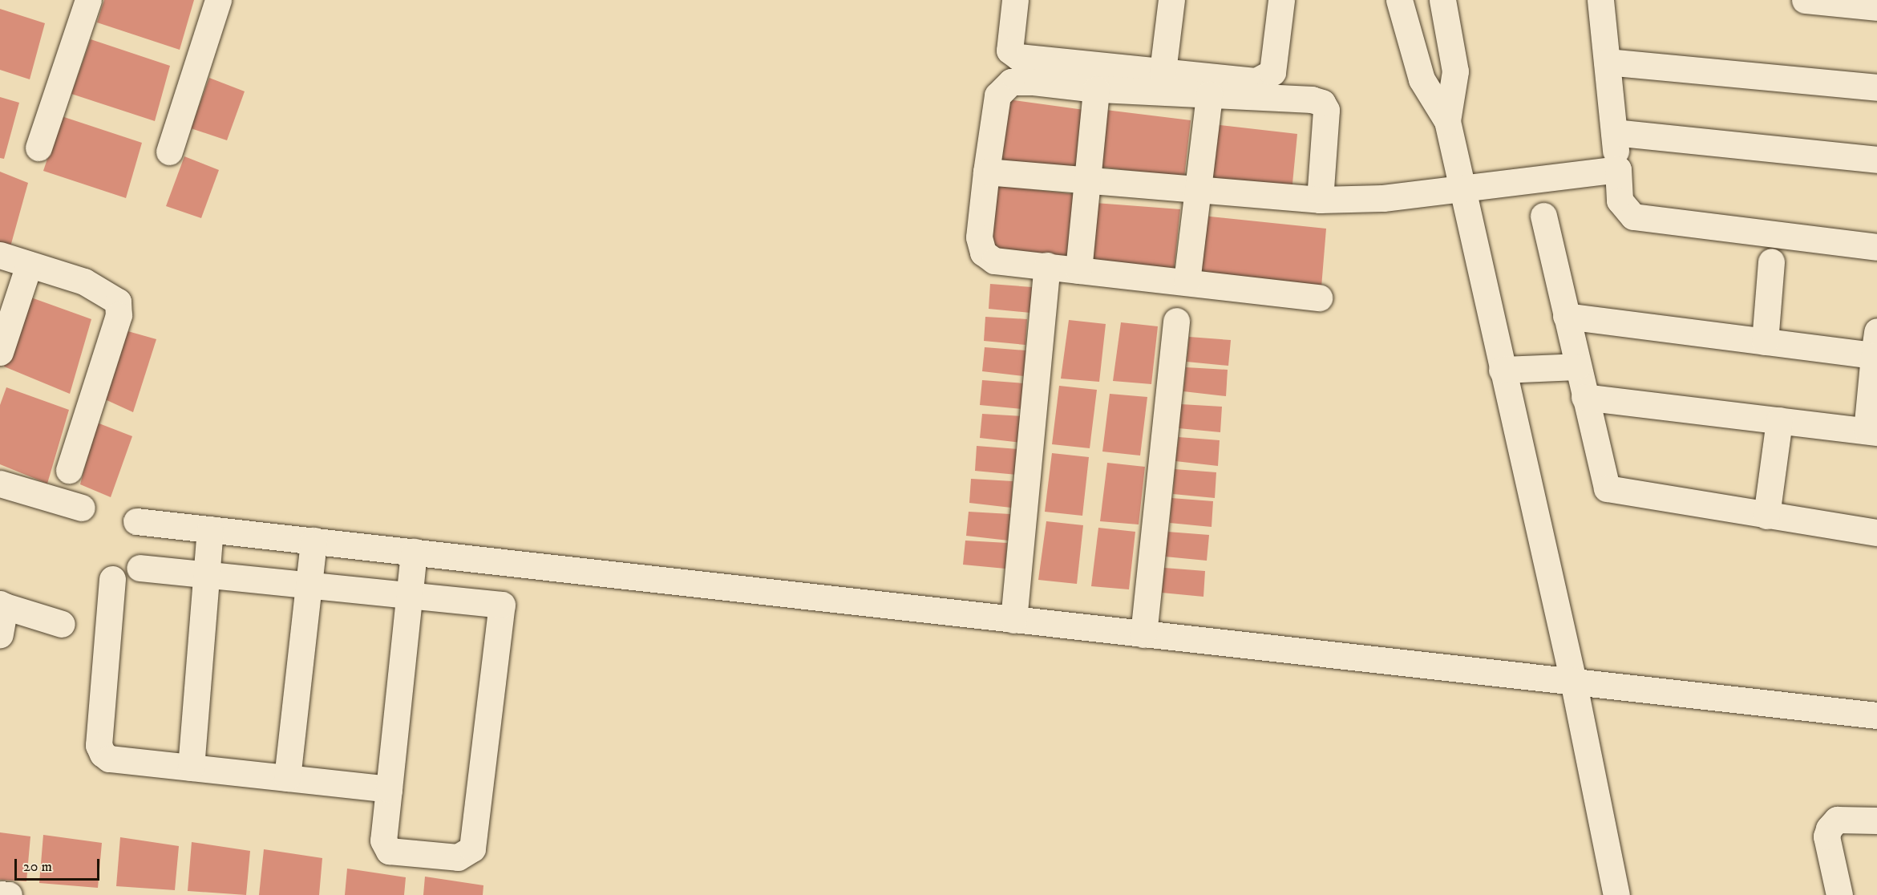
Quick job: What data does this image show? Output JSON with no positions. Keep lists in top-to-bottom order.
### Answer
{
  "scale_bar": "20 m"
}
